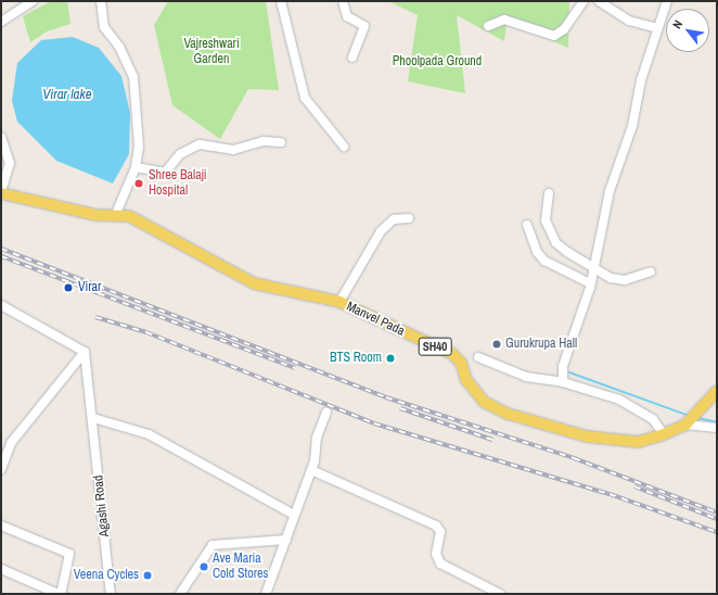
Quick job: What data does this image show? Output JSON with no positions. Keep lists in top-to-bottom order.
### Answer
{
  "streets": {
    "main road": ["Manvel Pada", "SH40"],
    "street": ["Agashi Road"]
  },
  "water": ["Virar lake"],
  "parks": ["Vajreshwari Garden", "Phoolpada Ground"],
  "places": [
    "Shree Balaji Hospital",
    "Virar",
    "Gurukrupa Hall",
    "BTS Room",
    "Ave Maria Cold Stores",
    "Veena Cycles"
  ],
  "north": "top left"
}
